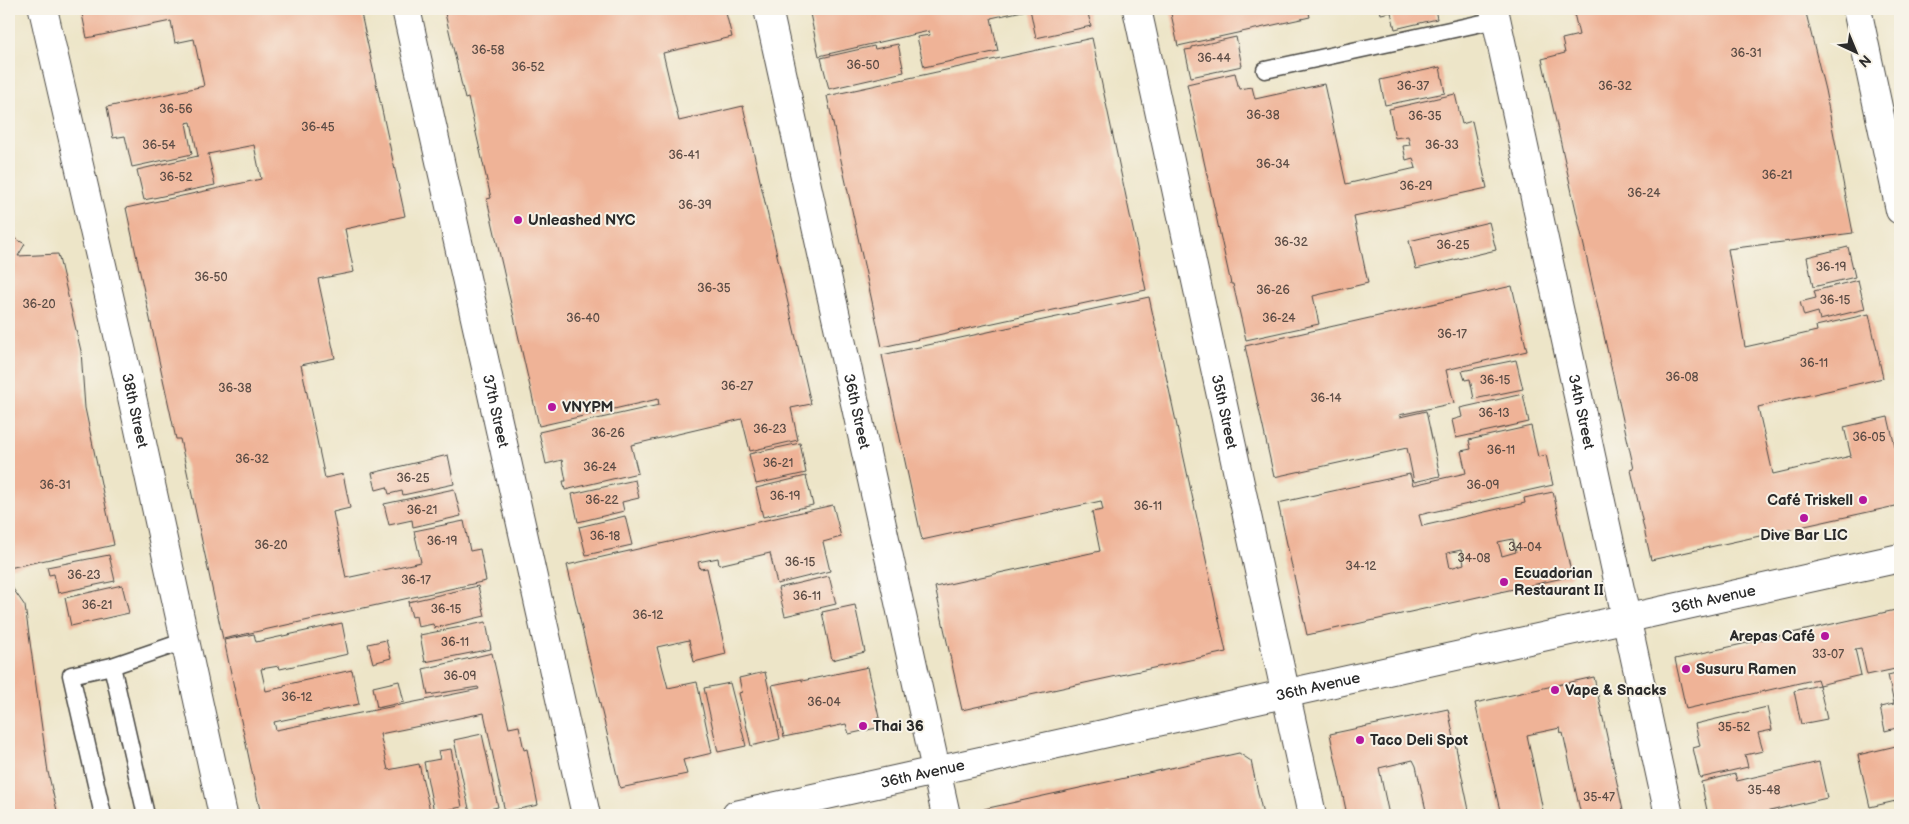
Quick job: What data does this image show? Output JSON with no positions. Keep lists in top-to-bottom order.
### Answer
{
  "streets": {
    "street": [
      "38th Street",
      "37th Street",
      "36th Street",
      "35th Street",
      "34th Street",
      "36th Avenue"
    ]
  },
  "crossings": [
    ["36th Street", "36th Avenue"],
    ["35th Street", "36th Avenue"],
    ["34th Street", "36th Avenue"]
  ],
  "places": [
    "Unleashed NYC",
    "VNYPM",
    "Café Triskell",
    "Dive Bar LIC",
    "Ecuadorian Restaurant II",
    "Arepas Café",
    "Susuru Ramen",
    "Vape & Snacks",
    "Thai 36",
    "Taco Deli Spot"
  ],
  "house_numbers": [
    "36-58",
    "36-31",
    "36-44",
    "36-50",
    "36-52",
    "36-37",
    "36-32",
    "36-56",
    "36-38",
    "36-35",
    "36-45",
    "36-54",
    "36-33",
    "36-41",
    "36-34",
    "36-21",
    "36-52",
    "36-29",
    "36-24",
    "36-39",
    "36-32",
    "36-25",
    "36-19",
    "36-50",
    "36-35",
    "36-26",
    "36-15",
    "36-20",
    "36-40",
    "36-24",
    "36-17",
    "36-11",
    "36-08",
    "36-15",
    "36-27",
    "36-38",
    "36-14",
    "36-13",
    "36-23",
    "36-26",
    "36-05",
    "36-11",
    "36-32",
    "36-21",
    "36-24",
    "36-25",
    "36-31",
    "36-09",
    "36-19",
    "36-22",
    "36-11",
    "36-21",
    "36-18",
    "36-19",
    "36-20",
    "34-04",
    "34-08",
    "36-15",
    "34-12",
    "36-23",
    "36-17",
    "36-11",
    "36-21",
    "36-15",
    "36-12",
    "36-11",
    "33-07",
    "36-09",
    "36-12",
    "36-04",
    "35-52",
    "35-48",
    "35-47"
  ],
  "north": "bottom right"
}
